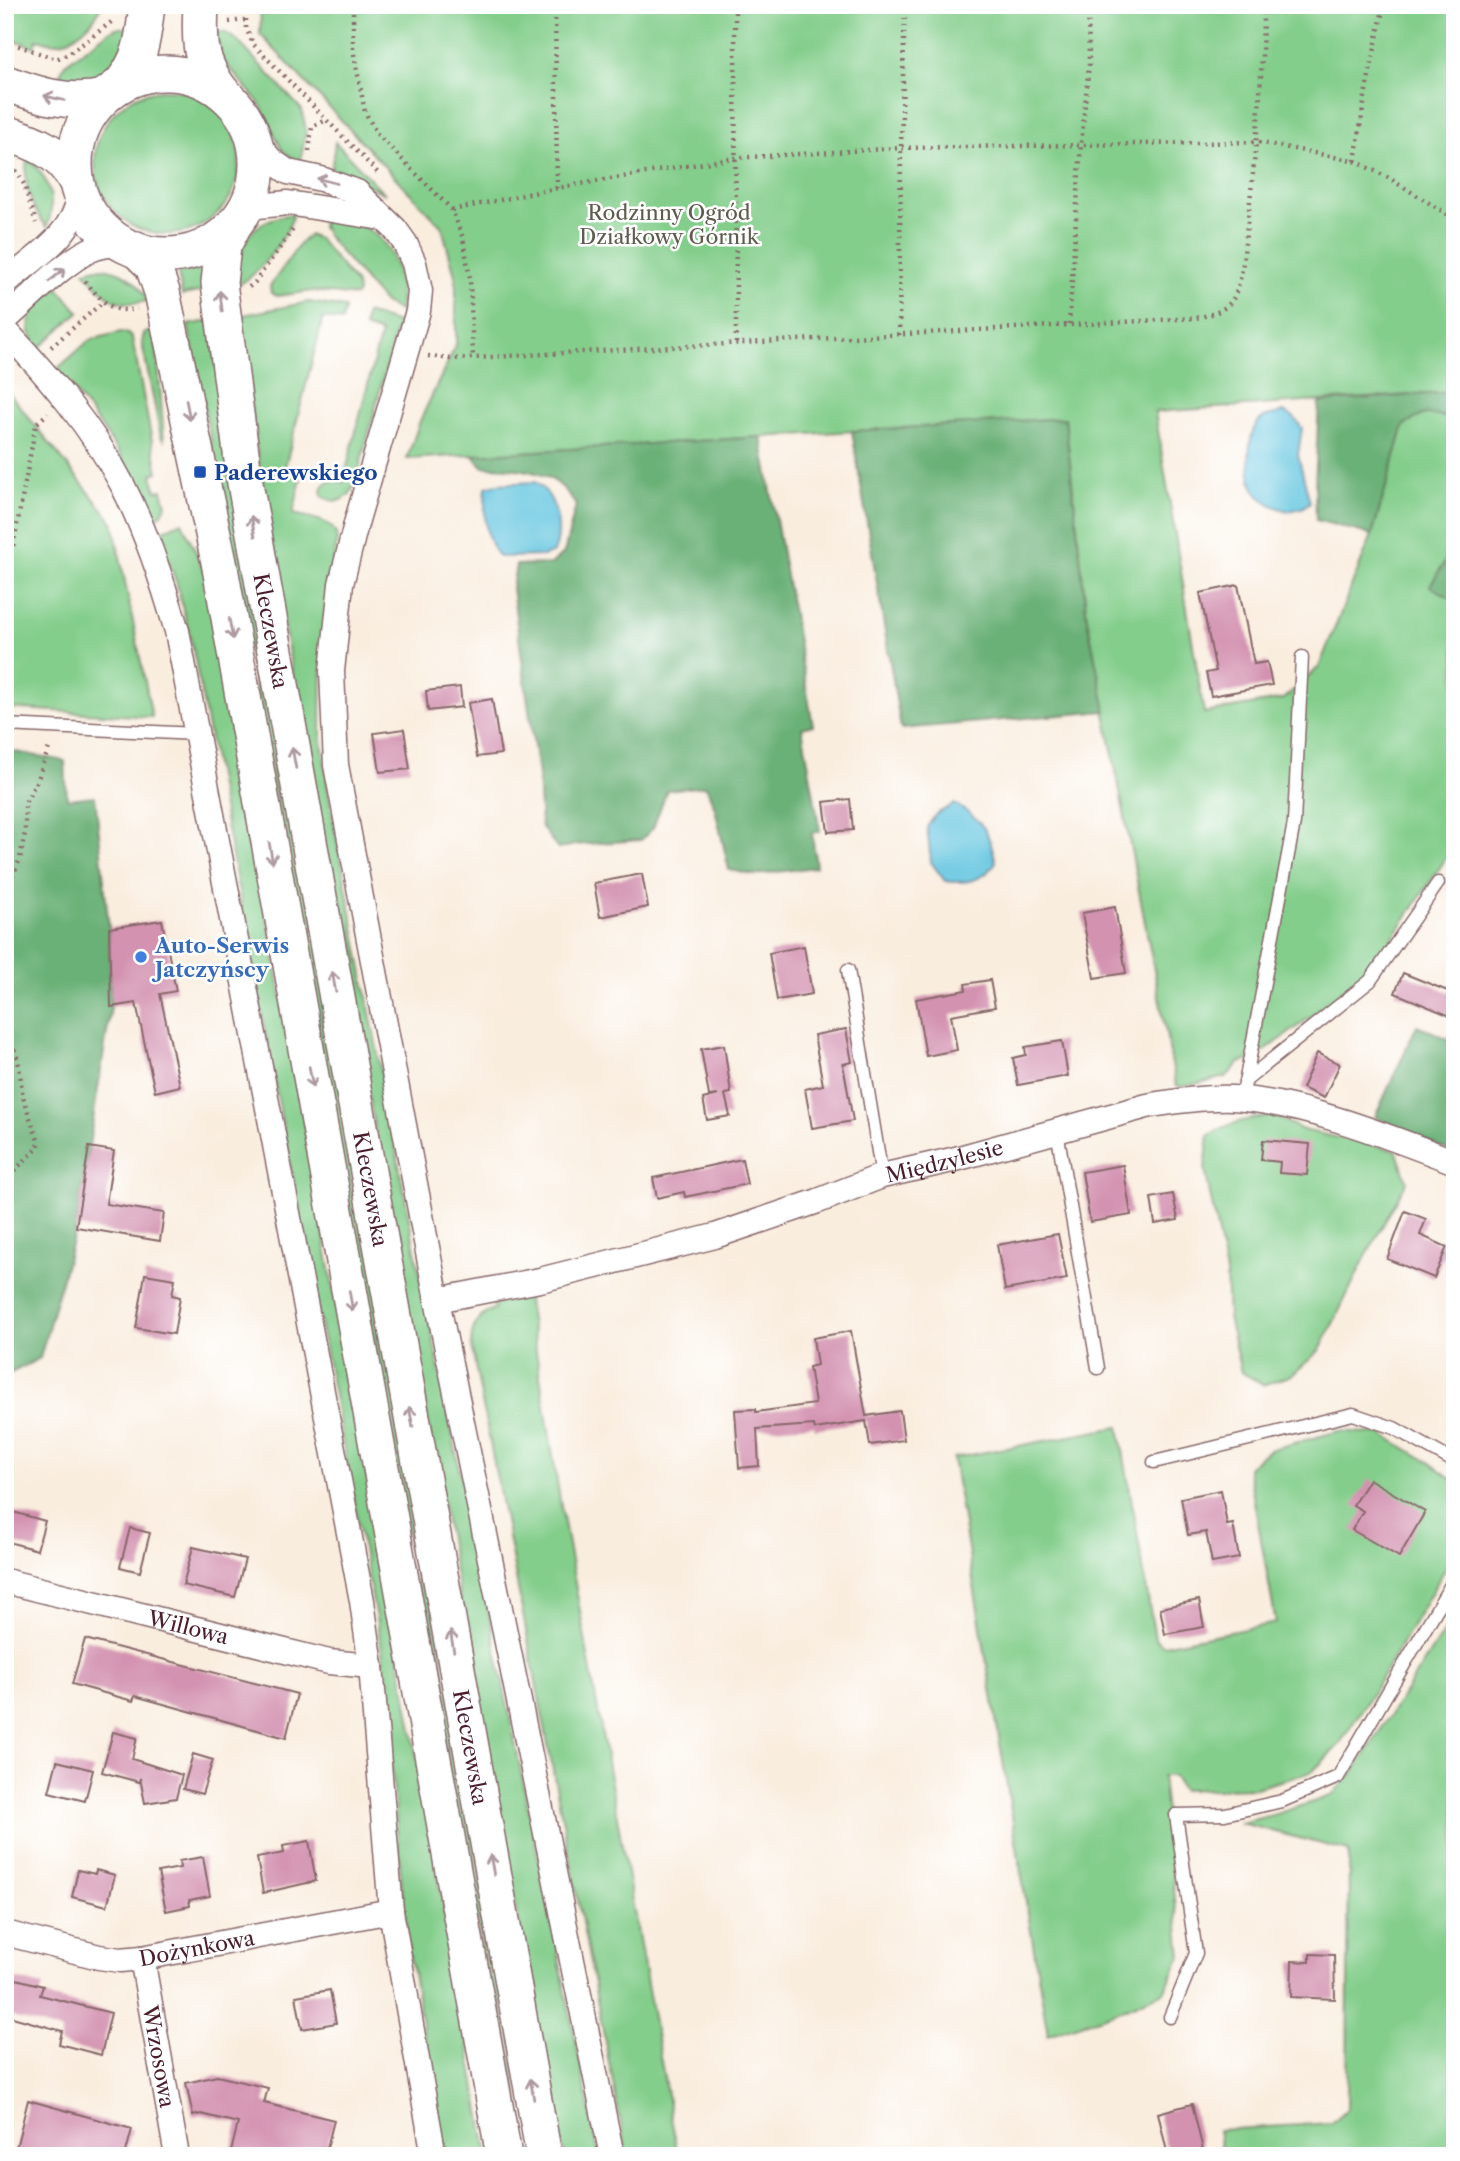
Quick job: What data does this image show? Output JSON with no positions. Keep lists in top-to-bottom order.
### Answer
{
  "streets": {
    "main road": ["Kleczewska"],
    "street": [
      "Międzylesie",
      "Willowa",
      "Dożynkowa",
      "Wrzosowa"
    ]
  },
  "crossings": [
    ["Dożynkowa", "Wrzosowa"]
  ],
  "parks": ["Rodzinny Ogród Działkowy Górnik"],
  "places": {
    "transit": ["Paderewskiego"],
    "other": ["Auto-Serwis Jatczyńscy"]
  }
}
